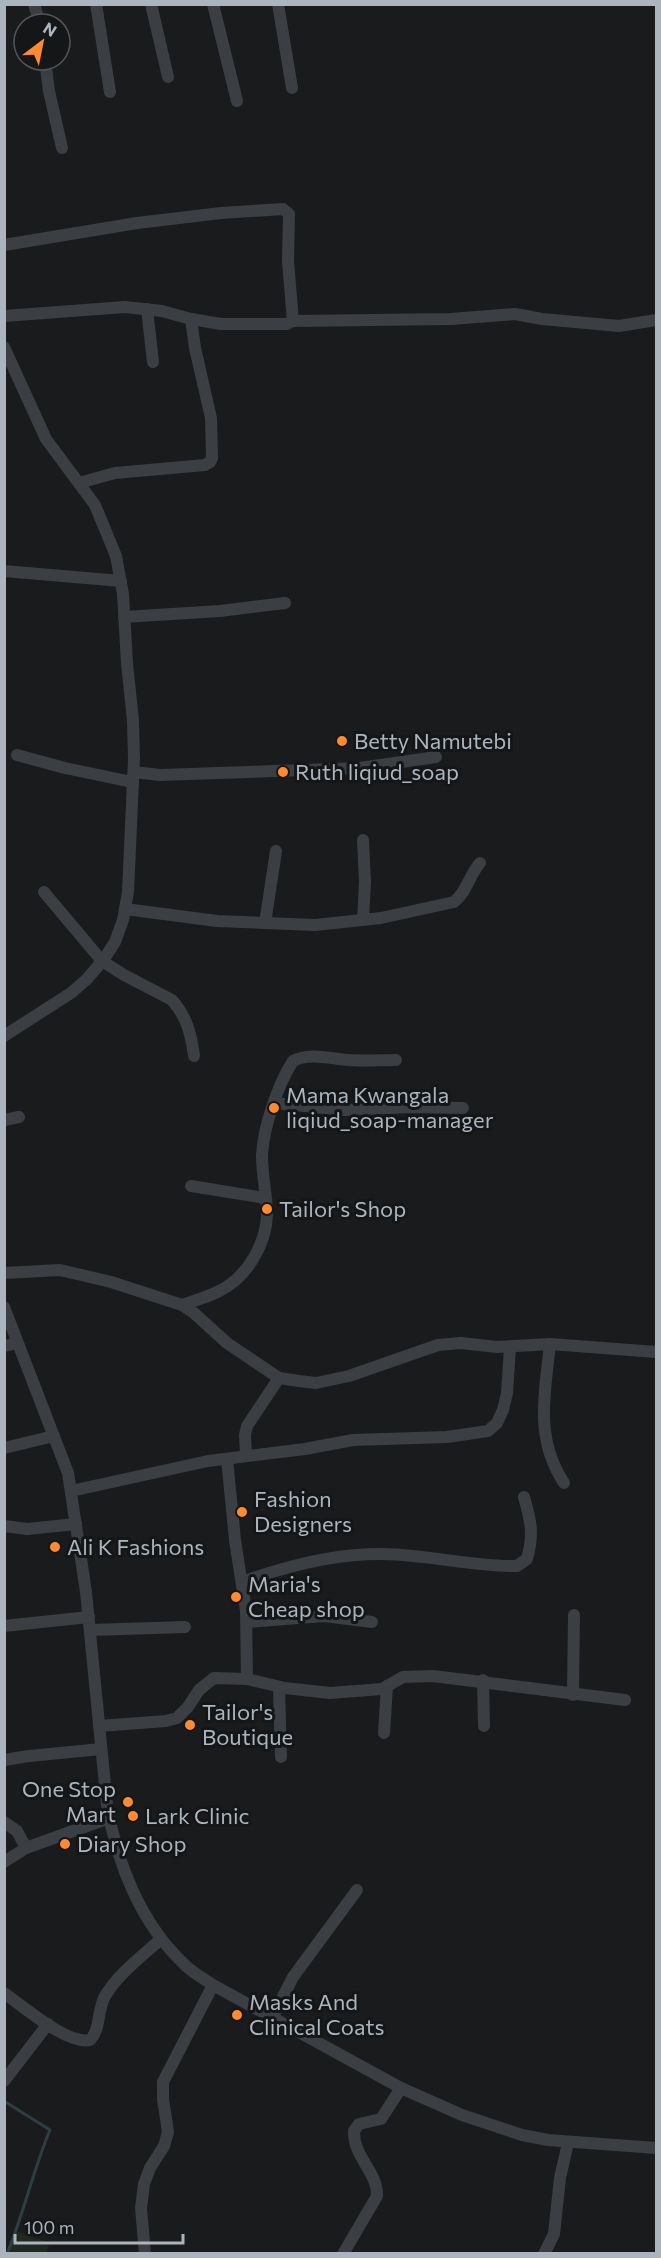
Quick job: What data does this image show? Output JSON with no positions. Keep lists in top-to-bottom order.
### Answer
{
  "places": [
    "Betty Namutebi",
    "Ruth liqiud_soap",
    "Mama Kwangala liqiud_soap-manager",
    "Tailor's Shop",
    "Fashion Designers",
    "Ali K Fashions",
    "Maria's Cheap shop",
    "Tailor's Boutique",
    "One Stop Mart",
    "Lark Clinic",
    "Diary Shop",
    "Masks And Clinical Coats"
  ],
  "scale_bar": "100 m",
  "north": "top right"
}
